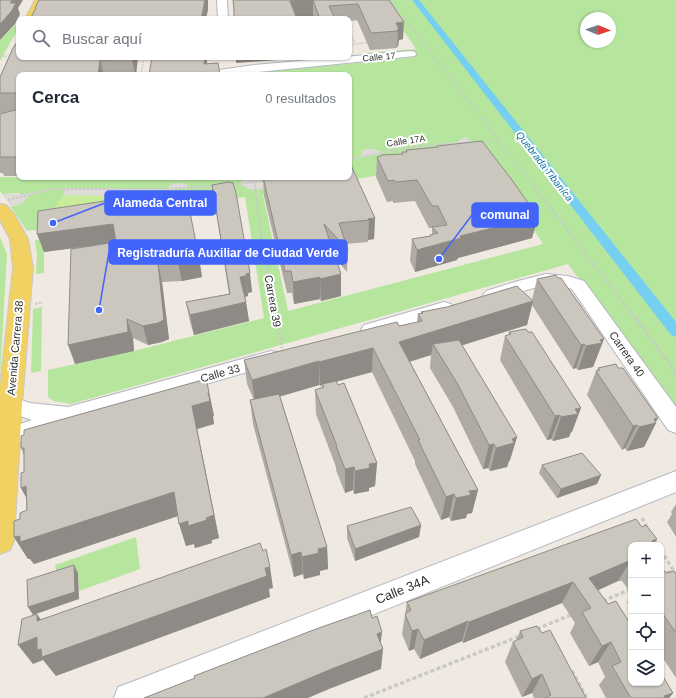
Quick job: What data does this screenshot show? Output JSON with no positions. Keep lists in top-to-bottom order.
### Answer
{
  "streets": {
    "main road": ["Avenida Carrera 38"],
    "street": [
      "Calle 17",
      "Carrera 40",
      "Calle 33",
      "Calle 34A"
    ],
    "path": ["Calle 17A", "Carrera 39"]
  },
  "crossings": [
    ["Carrera 39", "Calle 33"],
    ["Avenida Carrera 38", "Calle 33"]
  ],
  "water": ["Quebrada Tibaníca"],
  "places": ["Alameda Central", "comunal", "Registraduría Auxiliar de Ciudad Verde"],
  "north": "right",
  "page": {
    "search": "Buscar aquí",
    "heading": ["Cerca", "0 resultados"],
    "map_buttons": ["+", "−"]
  }
}
